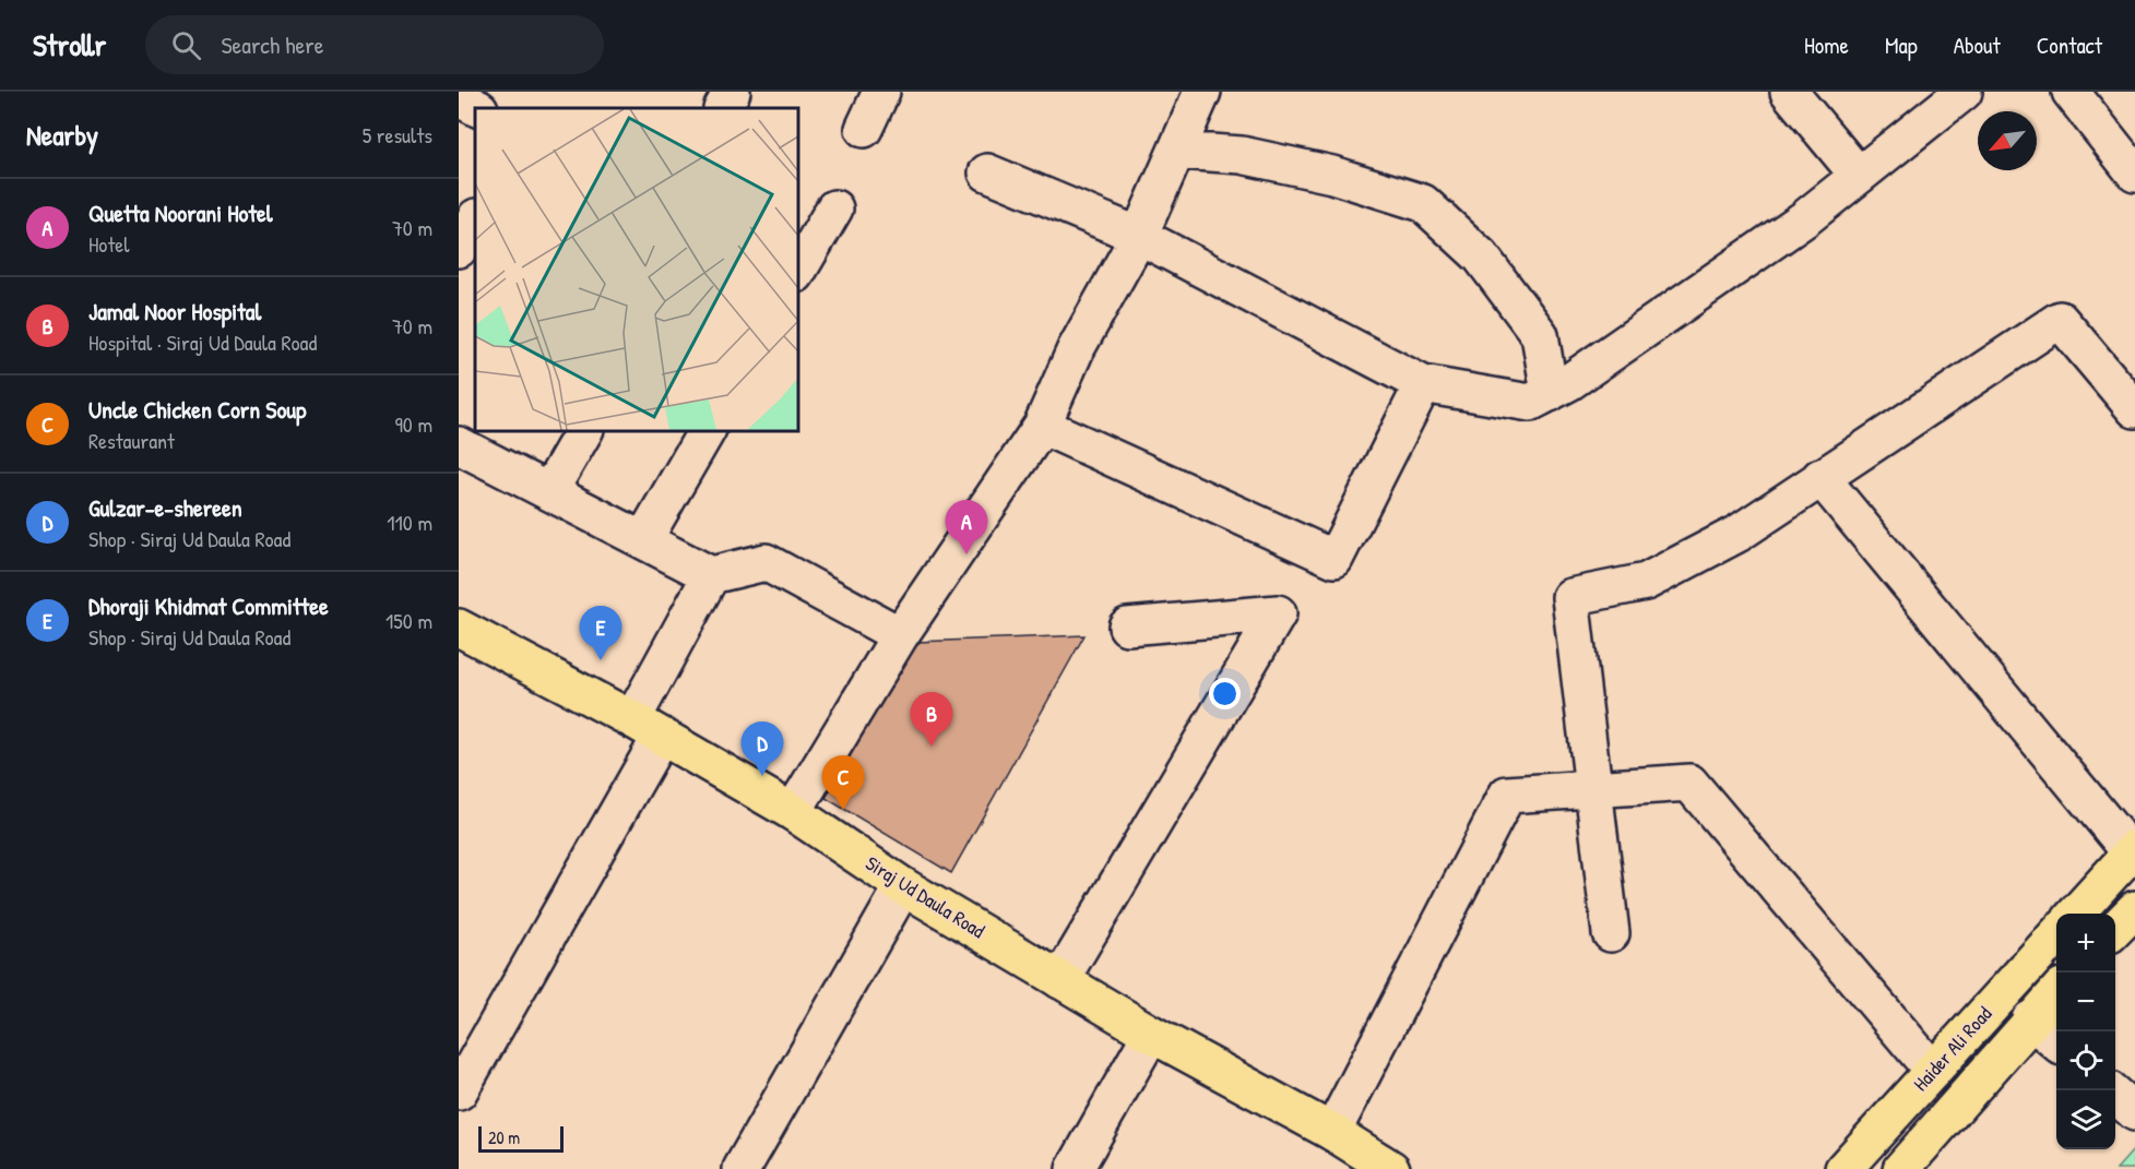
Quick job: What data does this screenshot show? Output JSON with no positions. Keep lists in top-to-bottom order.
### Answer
{
  "streets": {
    "main road": ["Siraj Ud Daula Road", "Haider Ali Road"]
  },
  "scale_bar": "20 m",
  "north": "bottom left",
  "page": {
    "header": "Strollr",
    "search": "Search here",
    "nav": [
      "Home",
      "Map",
      "About",
      "Contact"
    ],
    "heading": ["Nearby", "5 results"],
    "list": [
      {
        "mark": "A",
        "name": "Quetta Noorani Hotel",
        "note": "Hotel",
        "value": "70 m"
      },
      {
        "mark": "B",
        "name": "Jamal Noor Hospital",
        "note": "Hospital · Siraj Ud Daula Road",
        "value": "70 m"
      },
      {
        "mark": "C",
        "name": "Uncle Chicken Corn Soup",
        "note": "Restaurant",
        "value": "90 m"
      },
      {
        "mark": "D",
        "name": "Gulzar-e-shereen",
        "note": "Shop · Siraj Ud Daula Road",
        "value": "110 m"
      },
      {
        "mark": "E",
        "name": "Dhoraji Khidmat Committee",
        "note": "Shop · Siraj Ud Daula Road",
        "value": "150 m"
      }
    ],
    "pins": [
      "A",
      "E",
      "B",
      "D",
      "C"
    ],
    "map_buttons": ["+", "−"],
    "scale": "20 m"
  }
}
